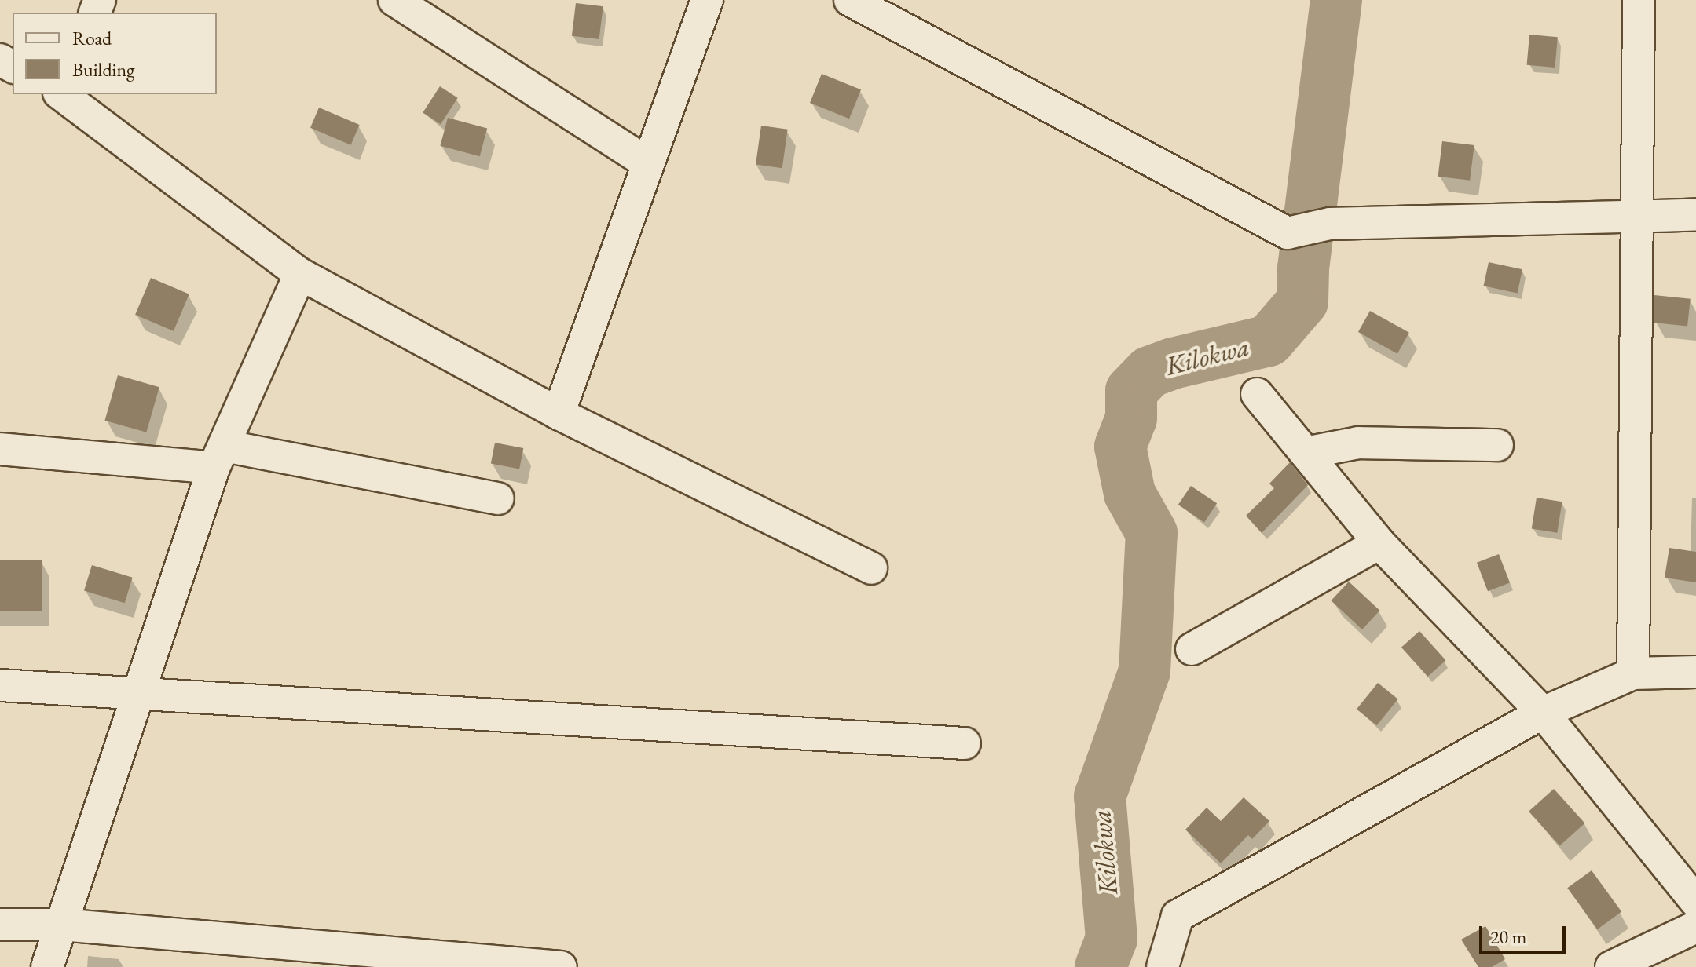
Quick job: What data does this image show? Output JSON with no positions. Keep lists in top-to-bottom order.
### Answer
{
  "water": ["Kilokwa"],
  "legend": ["Road", "Building"],
  "scale_bar": "20 m"
}
